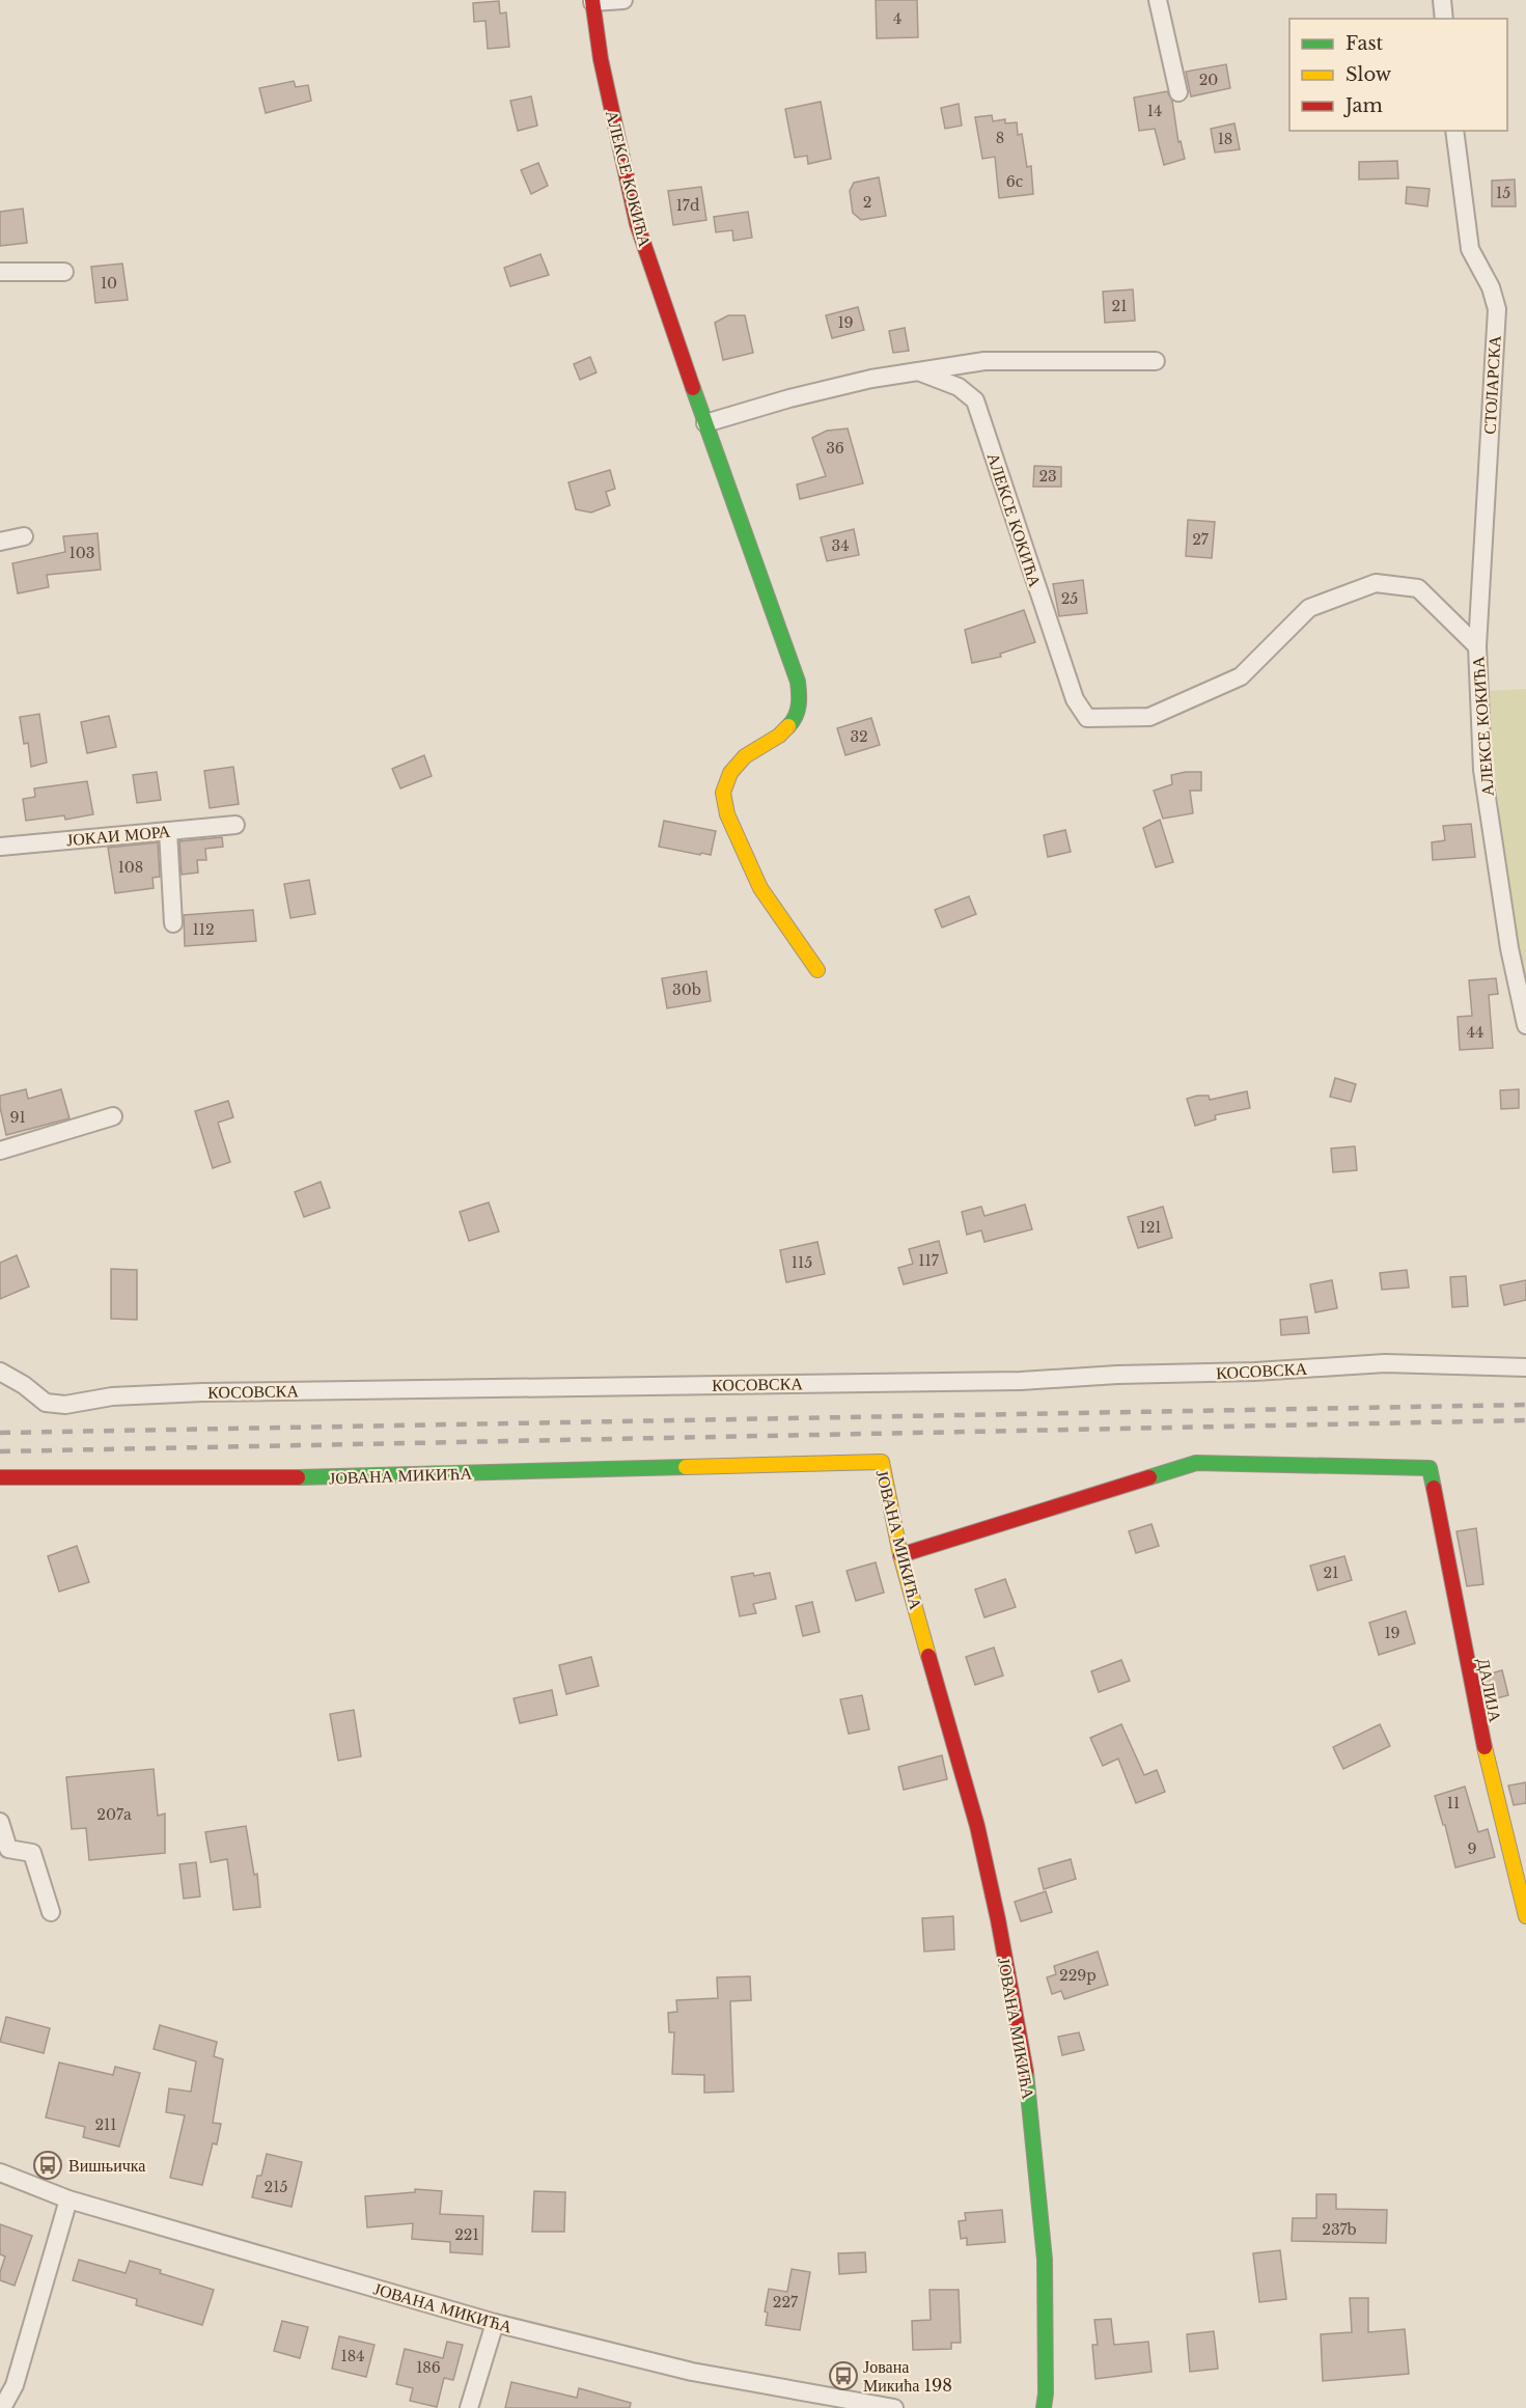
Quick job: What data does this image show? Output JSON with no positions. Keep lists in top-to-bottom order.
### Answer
{
  "streets": {
    "street": [
      "АЛЕКСЕ КОКИЋА",
      "СТОЛАРСКА",
      "ЈОКАИ МОРА",
      "КОСОВСКА",
      "ЈОВАНА МИКИЋА",
      "ДАЛИЈА"
    ]
  },
  "crossings": [
    ["АЛЕКСЕ КОКИЋА", "СТОЛАРСКА"],
    ["ЈОВАНА МИКИЋА", "ДАЛИЈА"]
  ],
  "places": {
    "bus stop": ["Вишњичка", "Јована Микића 198"]
  },
  "house_numbers": [
    "4",
    "20",
    "14",
    "8",
    "18",
    "6c",
    "15",
    "2",
    "17d",
    "10",
    "21",
    "19",
    "36",
    "23",
    "27",
    "34",
    "103",
    "25",
    "32",
    "108",
    "112",
    "30b",
    "44",
    "91",
    "121",
    "117",
    "115",
    "21",
    "19",
    "11",
    "207a",
    "9",
    "229p",
    "211",
    "215",
    "237b",
    "221",
    "227",
    "184",
    "186"
  ],
  "legend": ["Fast", "Slow", "Jam"]
}
